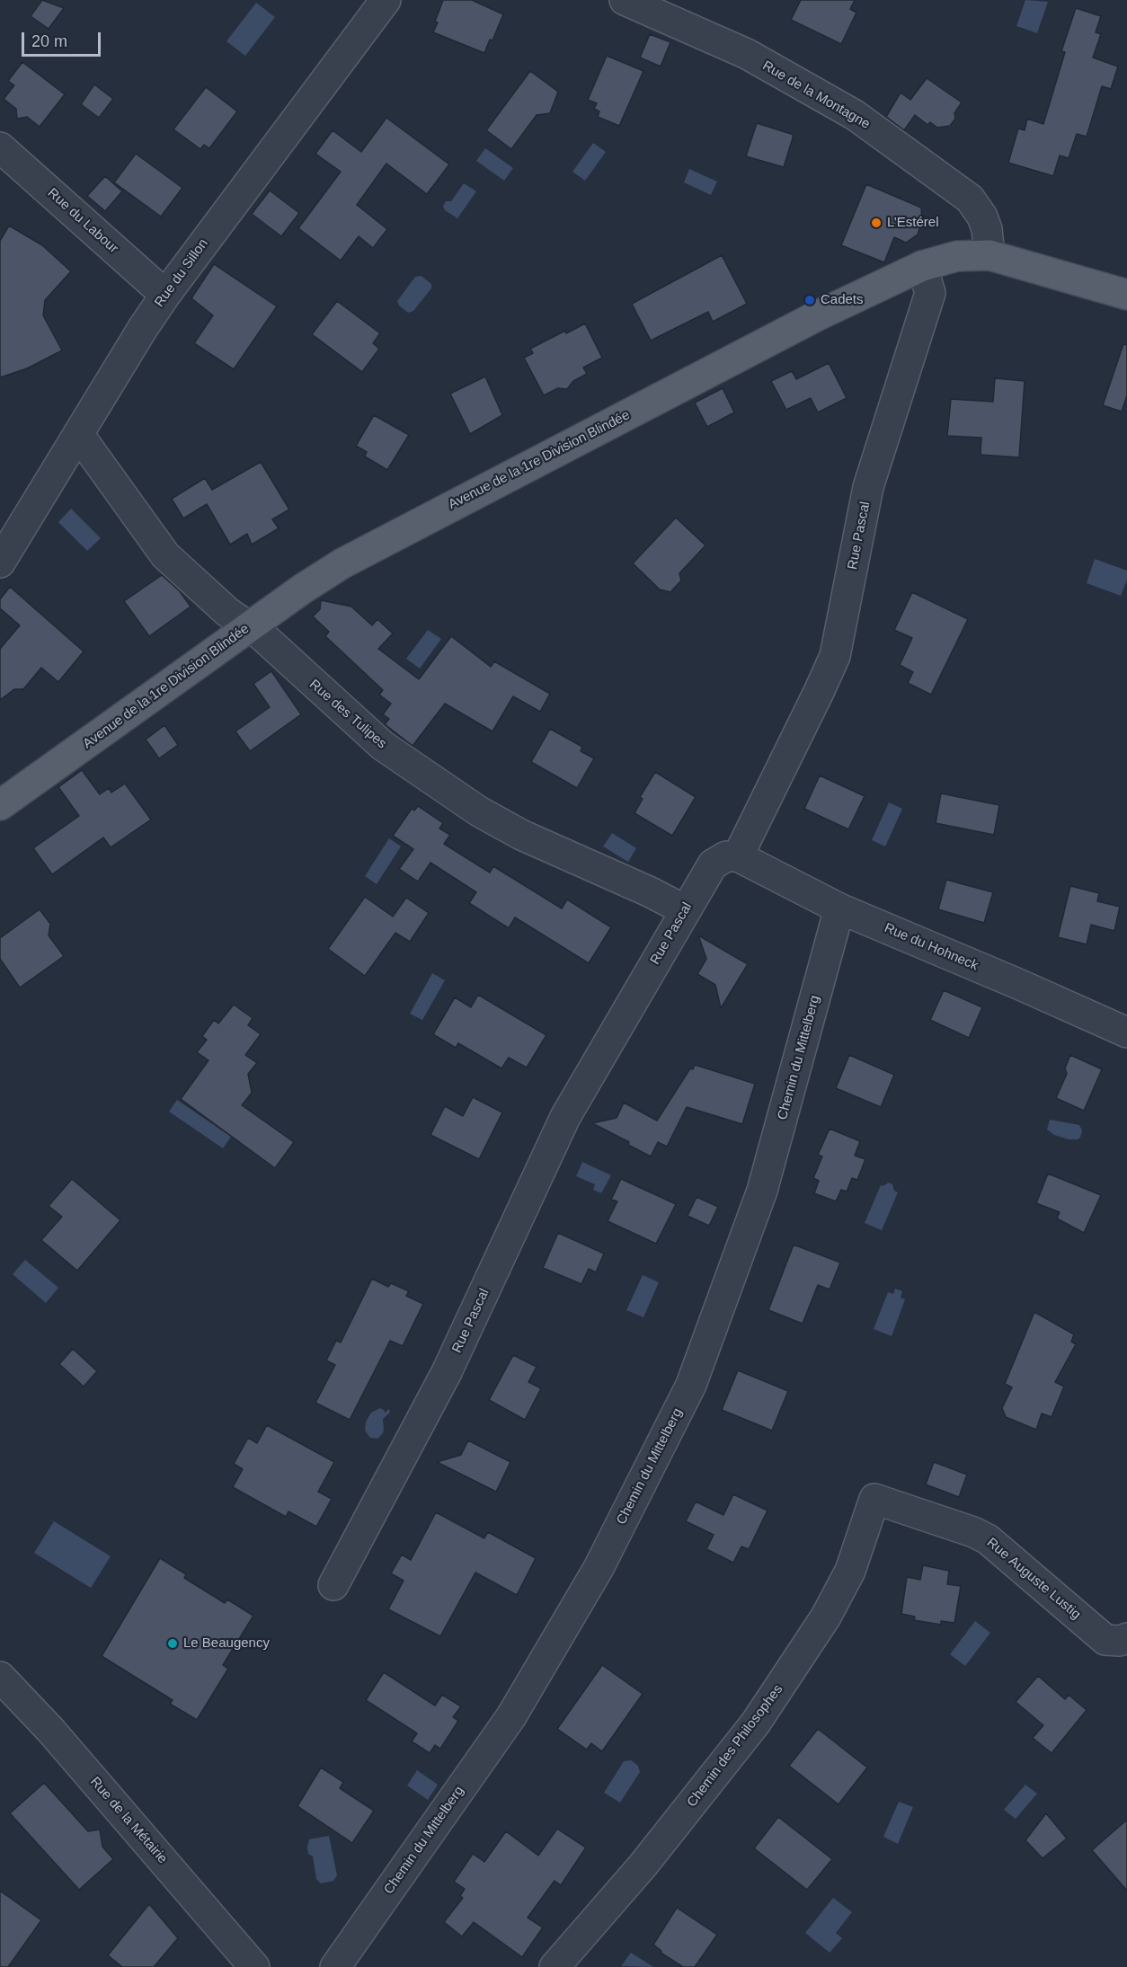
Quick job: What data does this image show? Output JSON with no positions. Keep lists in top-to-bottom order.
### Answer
{
  "streets": {
    "main road": ["Avenue de la 1re Division Blindée"],
    "street": [
      "Rue de la Montagne",
      "Rue du Labour",
      "Rue du Sillon",
      "Rue Pascal",
      "Rue des Tulipes",
      "Rue du Hohneck",
      "Chemin du Mittelberg",
      "Rue Auguste Lustig",
      "Chemin des Philosophes",
      "Rue de la Métairie"
    ]
  },
  "crossings": [
    ["Rue de la Montagne", "Avenue de la 1re Division Blindée"],
    ["Rue du Labour", "Rue du Sillon"],
    ["Rue du Sillon", "Rue des Tulipes"],
    ["Avenue de la 1re Division Blindée", "Rue Pascal"],
    ["Avenue de la 1re Division Blindée", "Rue des Tulipes"],
    ["Rue Pascal", "Rue des Tulipes"],
    ["Rue Pascal", "Rue du Hohneck"],
    ["Rue du Hohneck", "Chemin du Mittelberg"],
    ["Rue Auguste Lustig", "Chemin des Philosophes"]
  ],
  "places": ["L’Estérel", "Cadets", "Le Beaugency"],
  "scale_bar": "20 m"
}
